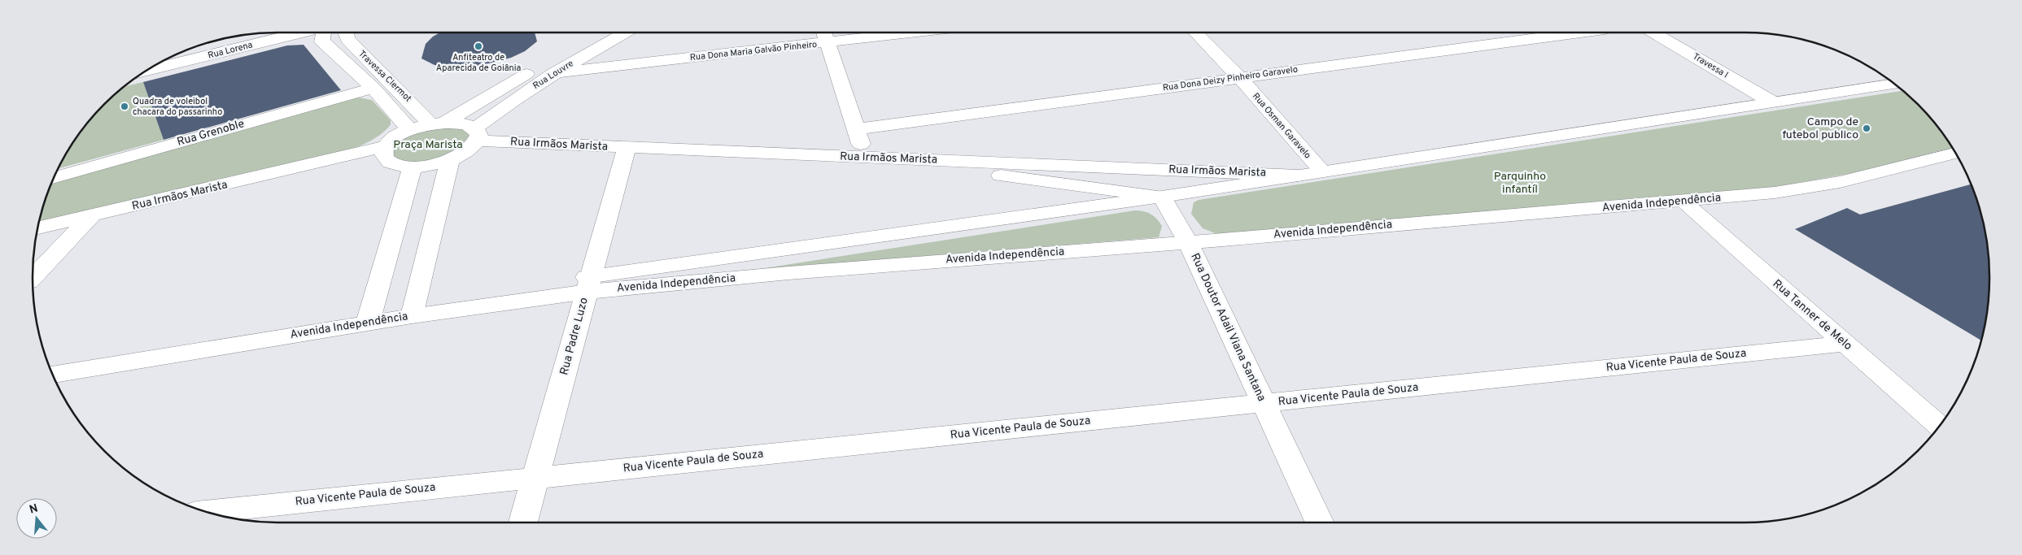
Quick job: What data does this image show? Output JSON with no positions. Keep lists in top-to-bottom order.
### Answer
{
  "streets": {
    "street": [
      "Rua Lorena",
      "Rua Dona Maria Galvão Pinheiro",
      "Travessa I",
      "Rua Louvre",
      "Travessa Clermot",
      "Rua Dona Deizy Pinheiro Garavelo",
      "Rua Osman Garavelo",
      "Rua Grenoble",
      "Rua Irmãos Marista",
      "Avenida Independência",
      "Rua Tanner de Melo",
      "Rua Doutor Adail Viana Santana",
      "Rua Padre Luzo",
      "Rua Vicente Paula de Souza"
    ]
  },
  "crossings": [
    ["Rua Dona Maria Galvão Pinheiro", "Rua Louvre"],
    ["Travessa I", "Avenida Independência"],
    ["Rua Louvre", "Travessa Clermot"],
    ["Rua Louvre", "Rua Irmãos Marista"],
    ["Travessa Clermot", "Rua Grenoble"],
    ["Rua Dona Deizy Pinheiro Garavelo", "Rua Osman Garavelo"],
    ["Rua Osman Garavelo", "Avenida Independência"],
    ["Rua Irmãos Marista", "Avenida Independência"],
    ["Rua Irmãos Marista", "Rua Padre Luzo"],
    ["Avenida Independência", "Rua Tanner de Melo"],
    ["Avenida Independência", "Rua Doutor Adail Viana Santana"],
    ["Avenida Independência", "Rua Padre Luzo"],
    ["Rua Tanner de Melo", "Rua Vicente Paula de Souza"],
    ["Rua Doutor Adail Viana Santana", "Rua Vicente Paula de Souza"],
    ["Rua Padre Luzo", "Rua Vicente Paula de Souza"]
  ],
  "parks": ["Praça Marista", "Parquinho infantíl"],
  "places": ["Anfiteatro de Aparecida de Goiânia", "Quadra de voleibol chacara do passarinho", "Campo de futebol publico"],
  "north": "top"
}
